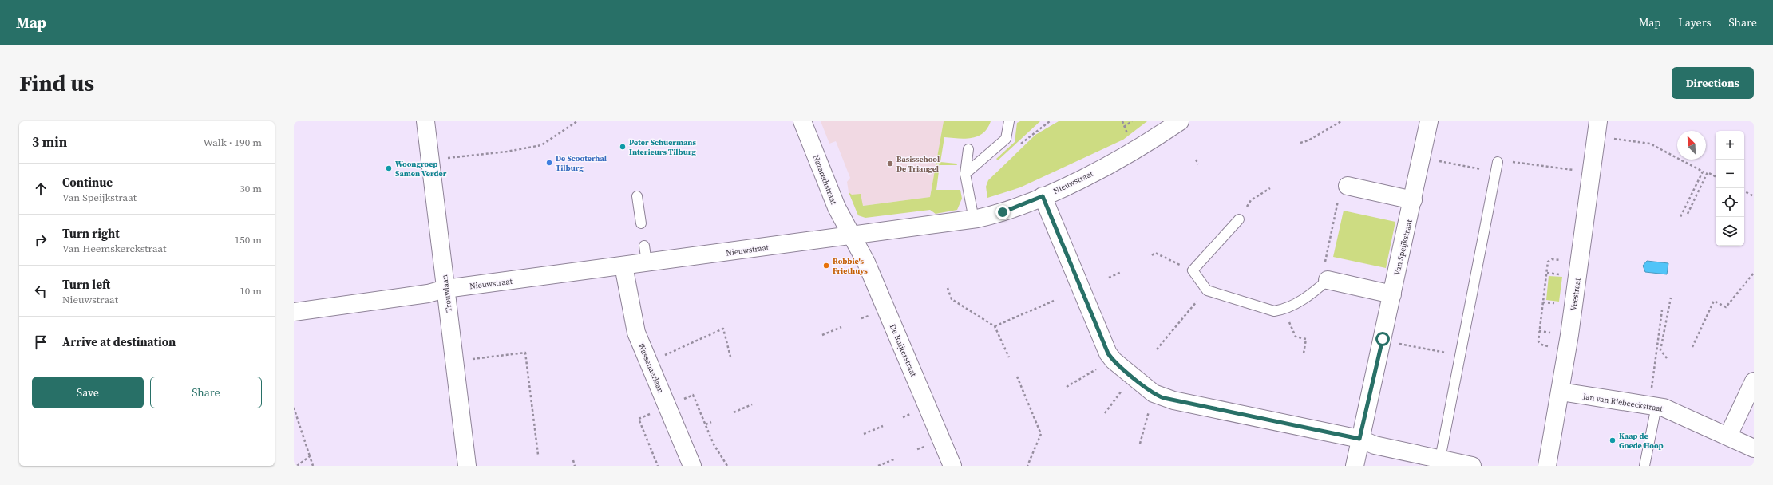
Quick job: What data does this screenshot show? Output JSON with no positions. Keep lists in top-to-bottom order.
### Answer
{
  "streets": {
    "street": [
      "Nazarethstraat",
      "Nieuwstraat",
      "Van Speijkstraat",
      "Trouwlaan",
      "Veestraat",
      "De Ruijterstraat",
      "Wassenaerlaan",
      "Jan van Riebeeckstraat"
    ]
  },
  "crossings": [
    ["Nazarethstraat", "Nieuwstraat"],
    ["Nazarethstraat", "De Ruijterstraat"],
    ["Nieuwstraat", "Trouwlaan"],
    ["Nieuwstraat", "De Ruijterstraat"],
    ["Nieuwstraat", "Wassenaerlaan"],
    ["Veestraat", "Jan van Riebeeckstraat"]
  ],
  "places": [
    "Peter Schuermans Interieurs Tilburg",
    "De Scooterhal Tilburg",
    "Basisschool De Triangel",
    "Woongroep Samen Verder",
    "Robbie's Friethuys",
    "Kaap de Goede Hoop"
  ],
  "north": "top left",
  "page": {
    "header": "Map",
    "nav": ["Map", "Layers", "Share"],
    "buttons": [
      "Directions",
      ["Save", "Share"]
    ],
    "title": "Find us",
    "heading": ["3 min", "Walk · 190 m"],
    "map_buttons": ["+", "−"],
    "list": [
      ["Continue", "Van Speijkstraat", "30 m"],
      ["Turn right", "Van Heemskerckstraat", "150 m"],
      ["Turn left", "Nieuwstraat", "10 m"],
      "Arrive at destination"
    ]
  }
}
